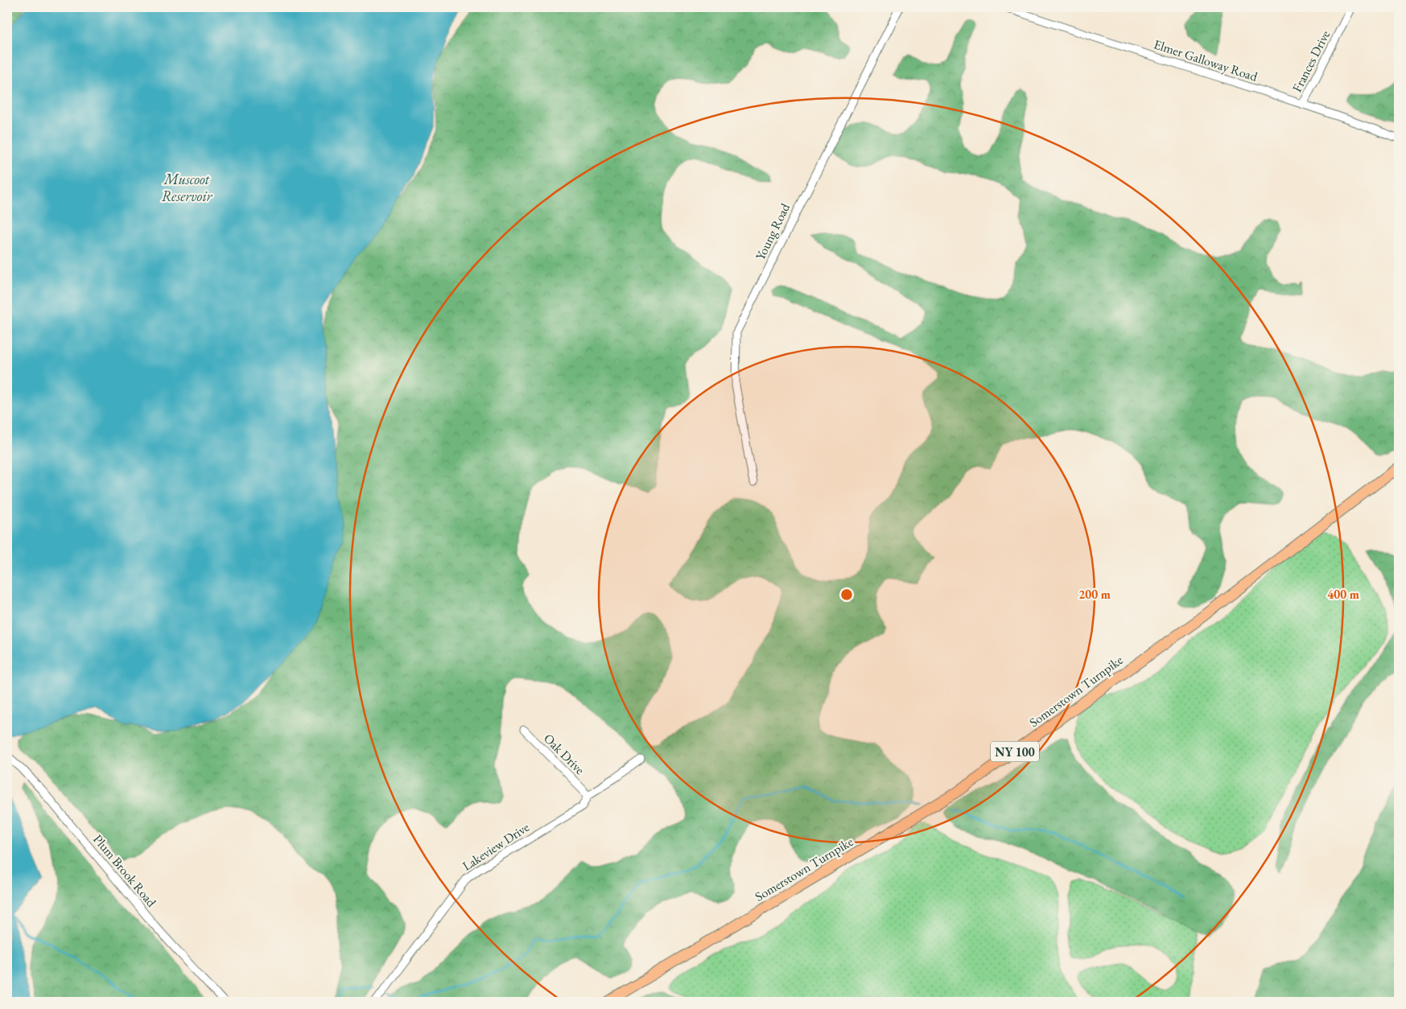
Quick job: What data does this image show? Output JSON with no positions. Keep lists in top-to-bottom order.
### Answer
{
  "streets": {
    "main road": ["Somerstown Turnpike", "NY 100"],
    "street": [
      "Elmer Galloway Road",
      "Frances Drive",
      "Young Road",
      "Oak Drive",
      "Lakeview Drive",
      "Plum Brook Road"
    ]
  },
  "crossings": [
    ["Elmer Galloway Road", "Frances Drive"],
    ["Oak Drive", "Lakeview Drive"]
  ],
  "water": ["Muscoot Reservoir"],
  "rings": ["200 m", "400 m"]
}
